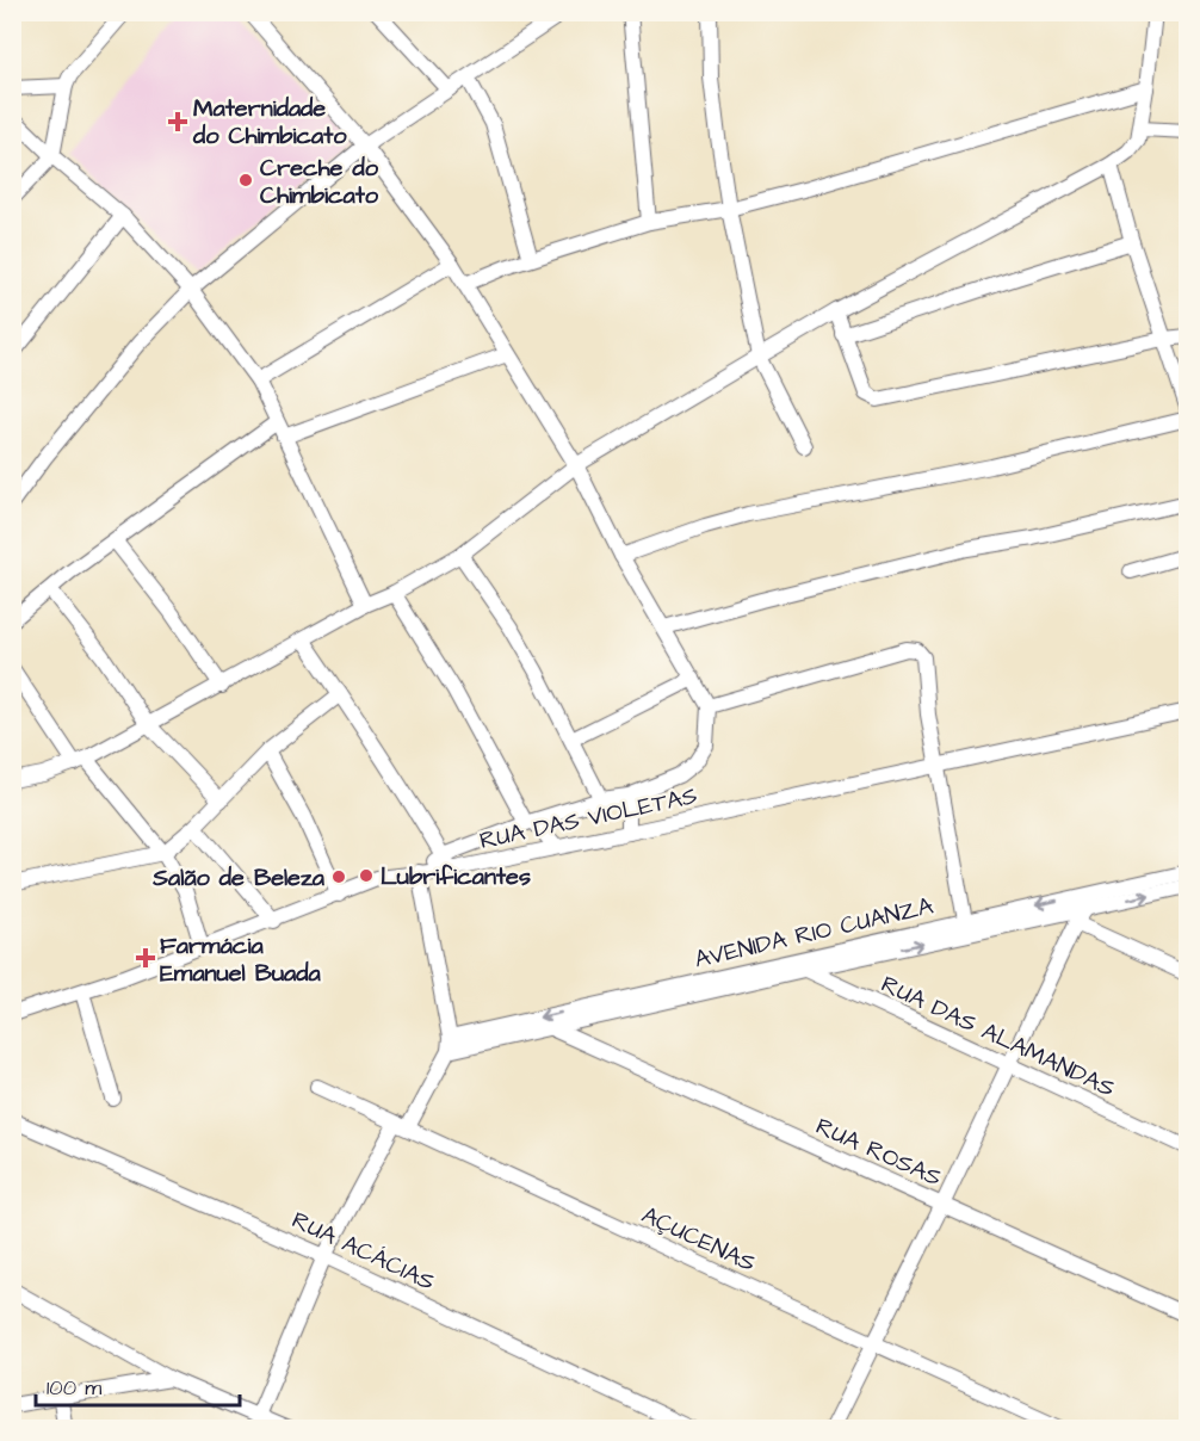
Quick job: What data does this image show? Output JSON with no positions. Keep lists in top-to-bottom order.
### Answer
{
  "streets": {
    "street": [
      "RUA DAS VIOLETAS",
      "AVENIDA RIO CUANZA",
      "RUA DAS ALAMANDAS",
      "RUA ROSAS",
      "AÇUCENAS",
      "RUA ACÁCIAS"
    ]
  },
  "crossings": [
    ["AVENIDA RIO CUANZA", "RUA DAS ALAMANDAS"]
  ],
  "places": {
    "health": ["Maternidade do Chimbicato", "Farmácia Emanuel Buada"],
    "other": ["Creche do Chimbicato", "Lubrificantes", "Salão de Beleza"]
  },
  "scale_bar": "100 m"
}
